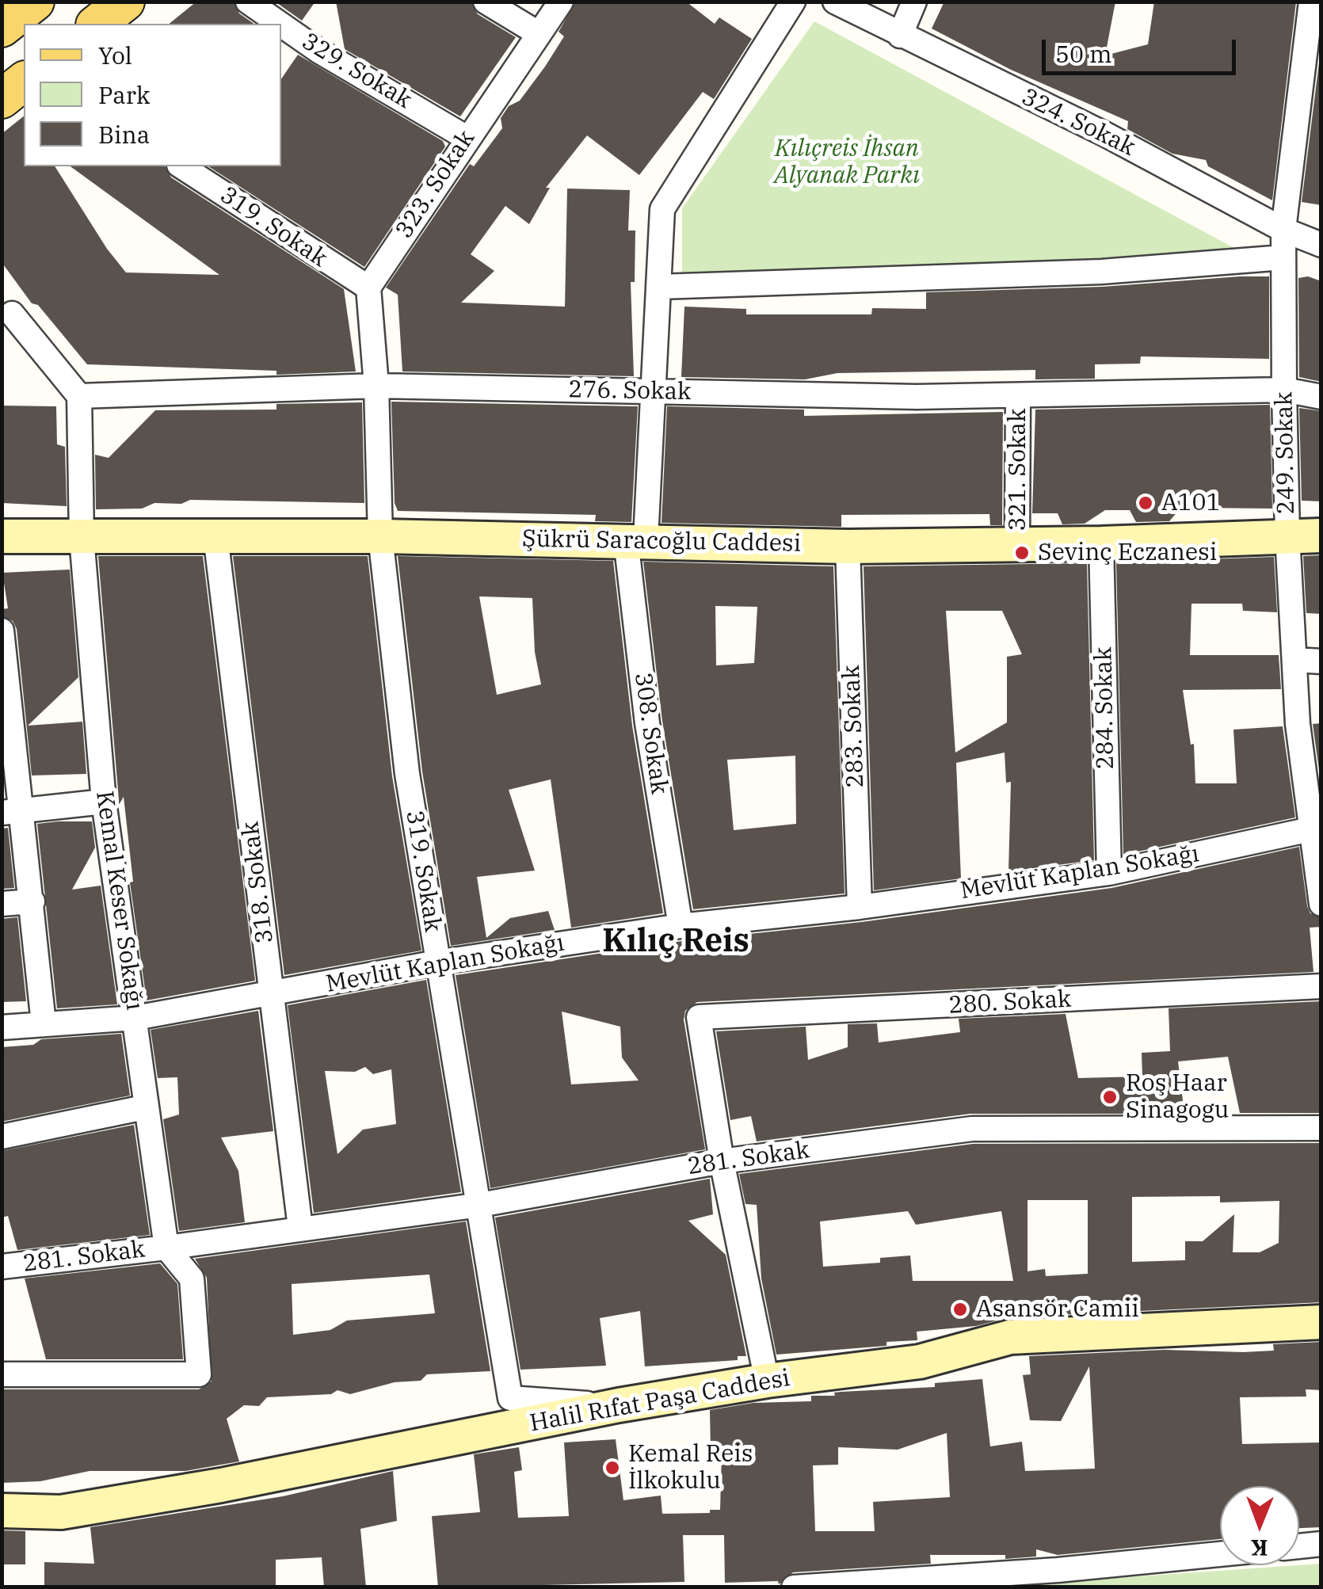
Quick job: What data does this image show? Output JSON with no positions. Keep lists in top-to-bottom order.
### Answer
{
  "streets": {
    "street": [
      "329. Sokak",
      "324. Sokak",
      "323. Sokak",
      "319. Sokak",
      "276. Sokak",
      "249. Sokak",
      "321. Sokak",
      "Şükrü Saracoğlu Caddesi",
      "284. Sokak",
      "283. Sokak",
      "308. Sokak",
      "Mevlüt Kaplan Sokağı",
      "318. Sokak",
      "Kemal Keser Sokağı",
      "280. Sokak",
      "281. Sokak",
      "Halil Rıfat Paşa Caddesi"
    ]
  },
  "crossings": [
    ["329. Sokak", "323. Sokak"],
    ["324. Sokak", "249. Sokak"],
    ["323. Sokak", "319. Sokak"],
    ["319. Sokak", "276. Sokak"],
    ["319. Sokak", "Şükrü Saracoğlu Caddesi"],
    ["319. Sokak", "Mevlüt Kaplan Sokağı"],
    ["319. Sokak", "281. Sokak"],
    ["319. Sokak", "Halil Rıfat Paşa Caddesi"],
    ["276. Sokak", "249. Sokak"],
    ["276. Sokak", "321. Sokak"],
    ["276. Sokak", "308. Sokak"],
    ["249. Sokak", "Şükrü Saracoğlu Caddesi"],
    ["249. Sokak", "Mevlüt Kaplan Sokağı"],
    ["321. Sokak", "Şükrü Saracoğlu Caddesi"],
    ["Şükrü Saracoğlu Caddesi", "284. Sokak"],
    ["Şükrü Saracoğlu Caddesi", "283. Sokak"],
    ["Şükrü Saracoğlu Caddesi", "308. Sokak"],
    ["Şükrü Saracoğlu Caddesi", "318. Sokak"],
    ["Şükrü Saracoğlu Caddesi", "Kemal Keser Sokağı"],
    ["284. Sokak", "Mevlüt Kaplan Sokağı"],
    ["283. Sokak", "Mevlüt Kaplan Sokağı"],
    ["308. Sokak", "Mevlüt Kaplan Sokağı"],
    ["Mevlüt Kaplan Sokağı", "318. Sokak"],
    ["Mevlüt Kaplan Sokağı", "Kemal Keser Sokağı"],
    ["318. Sokak", "281. Sokak"],
    ["Kemal Keser Sokağı", "281. Sokak"],
    ["280. Sokak", "281. Sokak"]
  ],
  "districts": ["Kılıç Reis"],
  "parks": ["Kılıçreis İhsan Alyanak Parkı"],
  "places": [
    "A101",
    "Sevinç Eczanesi",
    "Roş Haar Sinagogu",
    "Asansör Camii",
    "Kemal Reis İlkokulu"
  ],
  "legend": ["Yol", "Park", "Bina"],
  "scale_bar": "50 m",
  "north": "bottom"
}
